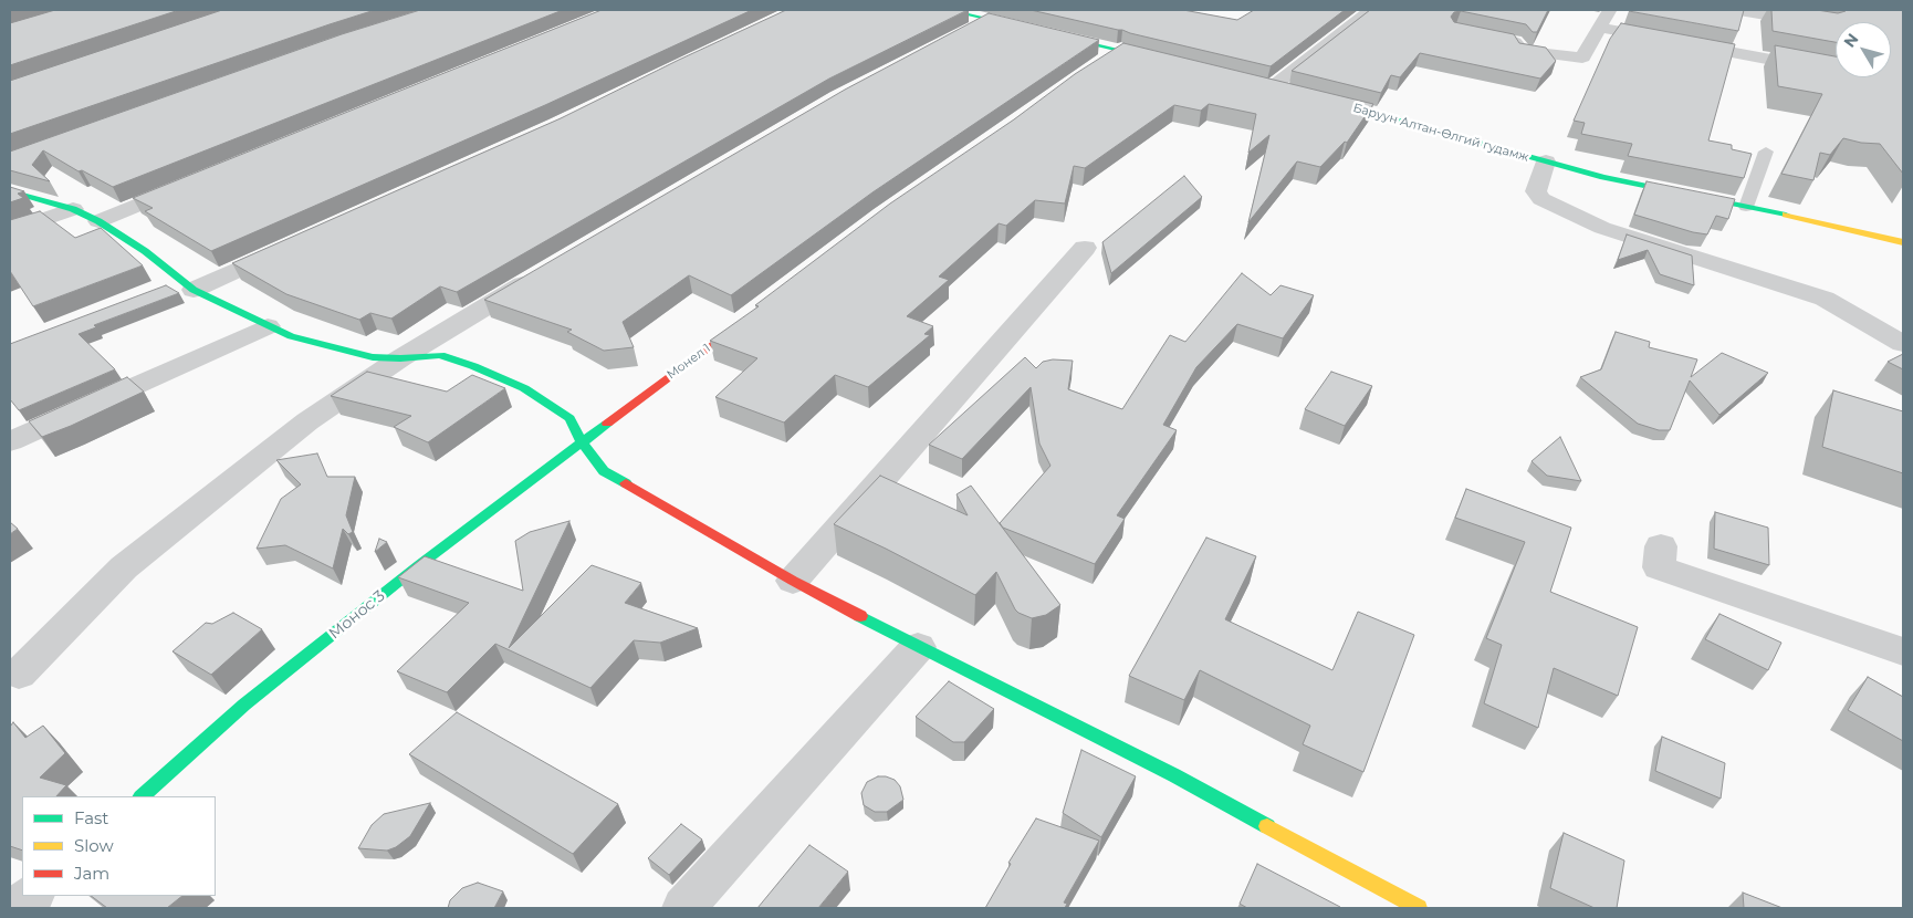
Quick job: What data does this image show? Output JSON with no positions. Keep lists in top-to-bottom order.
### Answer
{
  "streets": {
    "street": ["Баруун Алтан-Өлгий гудамж", "Монел 1", "Монос 3"]
  },
  "crossings": [
    ["Монел 1", "Монос 3"]
  ],
  "legend": ["Fast", "Slow", "Jam"],
  "north": "top left"
}
